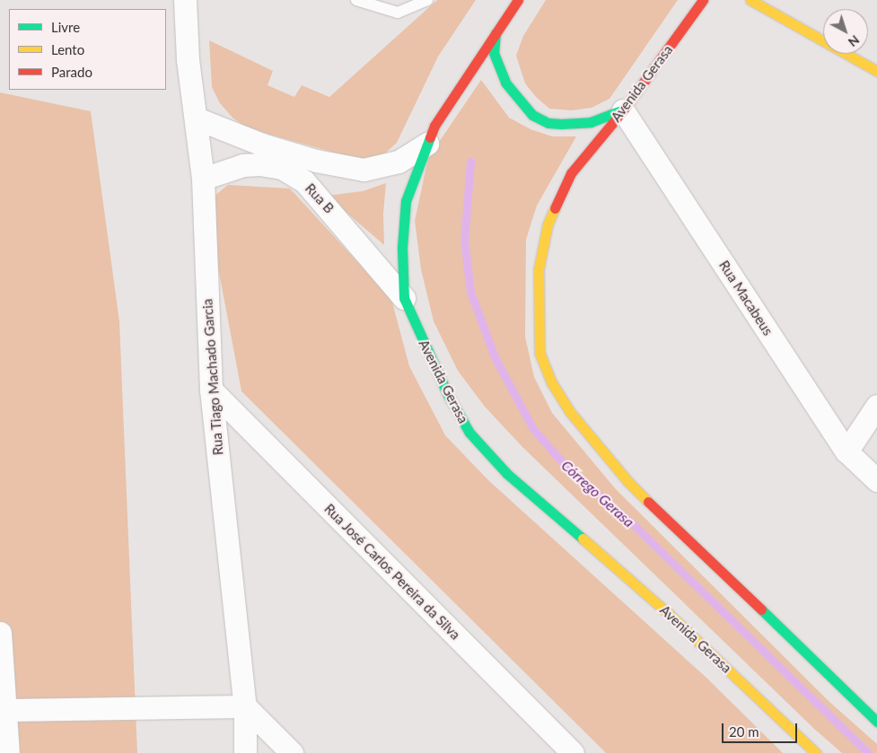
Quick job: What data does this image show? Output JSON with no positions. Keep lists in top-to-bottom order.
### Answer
{
  "streets": {
    "main road": ["Avenida Gerasa"],
    "street": [
      "Rua B",
      "Rua Macabeus",
      "Rua Tiago Machado Garcia",
      "Rua José Carlos Pereira da Silva"
    ]
  },
  "crossings": [
    ["Avenida Gerasa", "Rua B"],
    ["Avenida Gerasa", "Rua Macabeus"],
    ["Rua B", "Rua Tiago Machado Garcia"],
    ["Rua Tiago Machado Garcia", "Rua José Carlos Pereira da Silva"]
  ],
  "water": ["Córrego Gerasa"],
  "legend": ["Livre", "Lento", "Parado"],
  "scale_bar": "20 m",
  "north": "bottom right"
}
